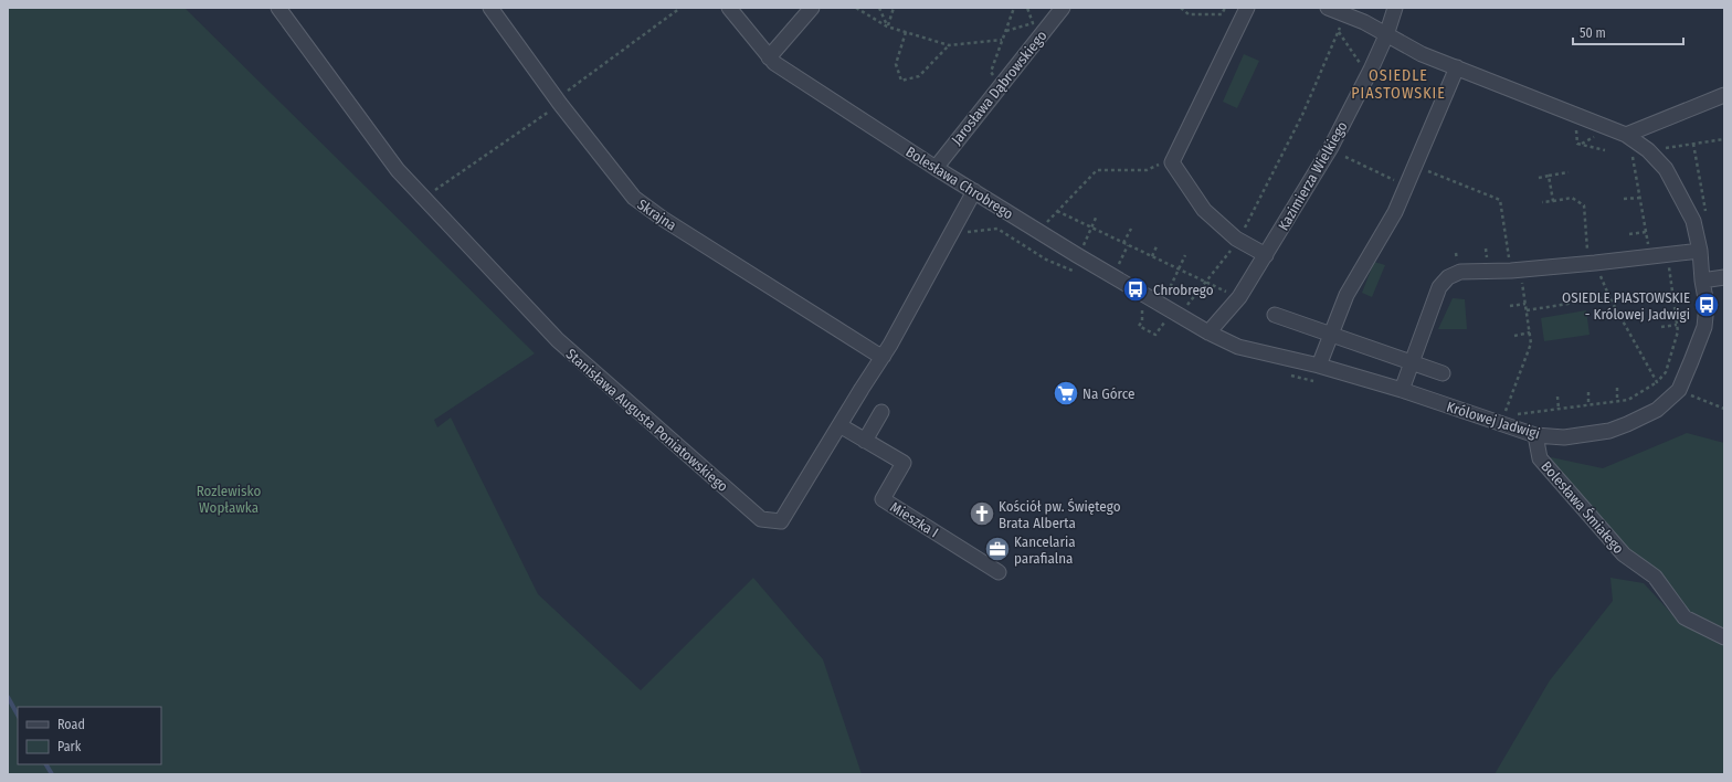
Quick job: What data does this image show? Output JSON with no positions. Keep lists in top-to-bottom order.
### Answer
{
  "streets": {
    "street": [
      "Jarosława Dąbrowskiego",
      "Kazimierza Wielkiego",
      "Bolesława Chrobrego",
      "Skrajna",
      "Stanisława Augusta Poniatowskiego",
      "Królowej Jadwigi",
      "Bolesława Śmiałego",
      "Mieszka I"
    ]
  },
  "crossings": [
    ["Jarosława Dąbrowskiego", "Bolesława Chrobrego"],
    ["Kazimierza Wielkiego", "Bolesława Chrobrego"],
    ["Kazimierza Wielkiego", "Królowej Jadwigi"],
    ["Bolesława Chrobrego", "Stanisława Augusta Poniatowskiego"],
    ["Bolesława Chrobrego", "Królowej Jadwigi"],
    ["Skrajna", "Stanisława Augusta Poniatowskiego"],
    ["Stanisława Augusta Poniatowskiego", "Mieszka I"],
    ["Królowej Jadwigi", "Bolesława Śmiałego"]
  ],
  "districts": ["OSIEDLE PIASTOWSKIE"],
  "parks": ["Rozlewisko Wopławka"],
  "places": {
    "bus stop": ["Chrobrego", "OSIEDLE PIASTOWSKIE - Królowej Jadwigi"],
    "supermarket": ["Na Górce"],
    "church": ["Kościół pw. Świętego Brata Alberta"],
    "office": ["Kancelaria parafialna"]
  },
  "legend": ["Road", "Park"],
  "scale_bar": "50 m"
}
